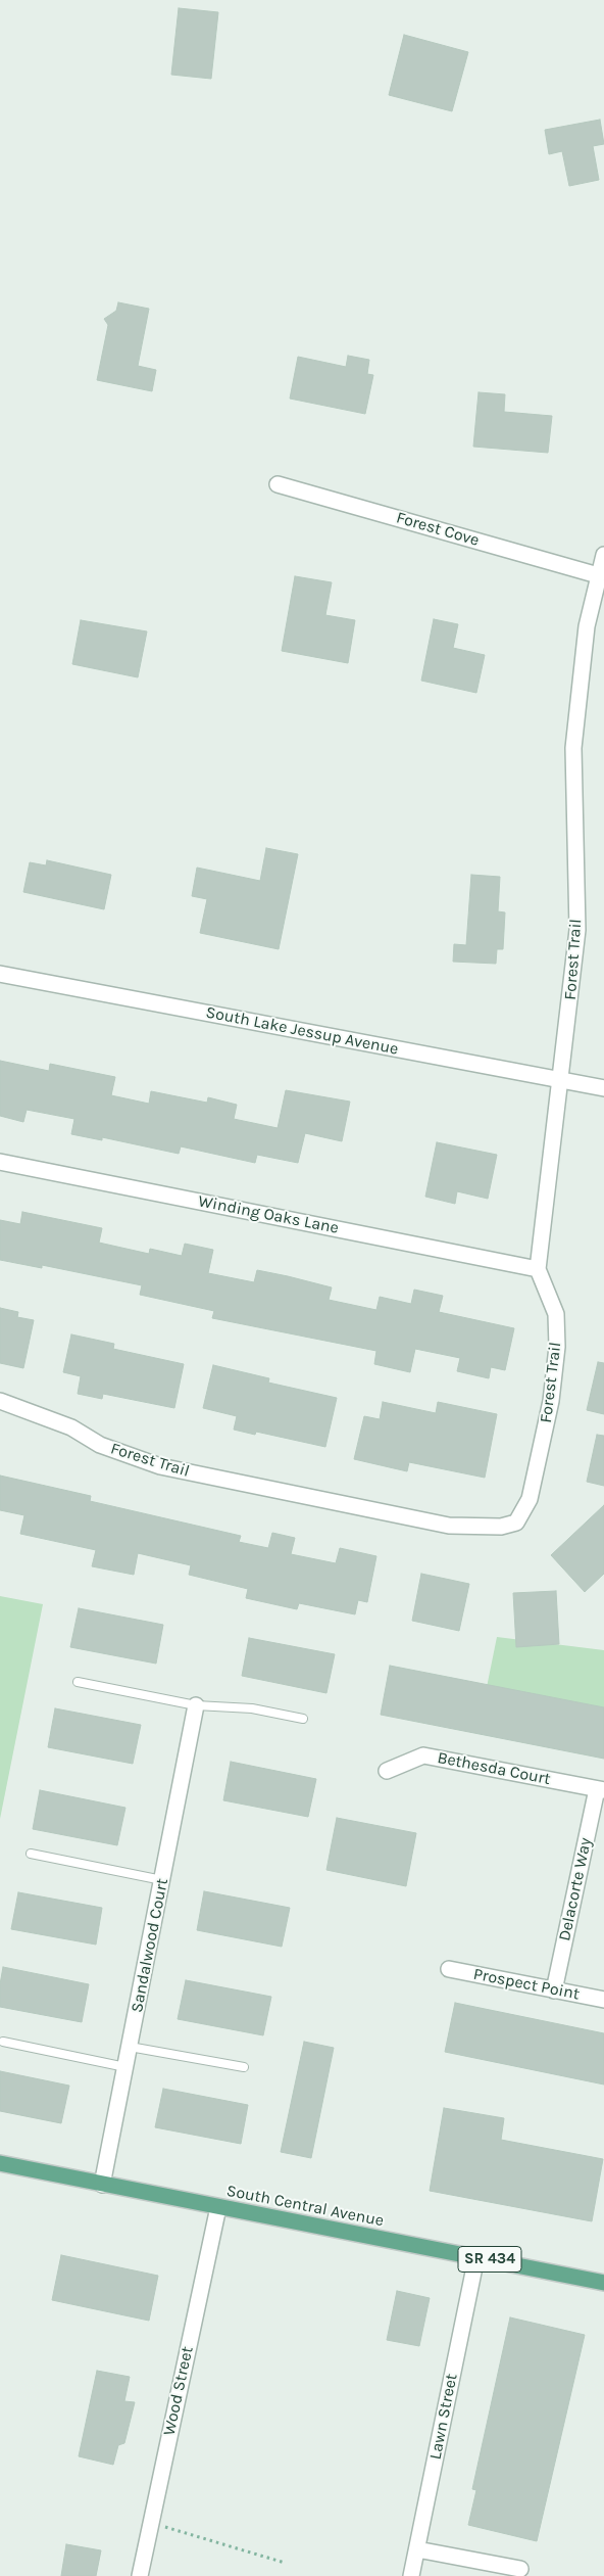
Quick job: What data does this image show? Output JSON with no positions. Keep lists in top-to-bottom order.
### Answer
{
  "streets": {
    "main road": ["South Central Avenue", "SR 434"],
    "street": [
      "Forest Cove",
      "Forest Trail",
      "South Lake Jessup Avenue",
      "Winding Oaks Lane",
      "Bethesda Court",
      "Delacorte Way",
      "Sandalwood Court",
      "Prospect Point",
      "Wood Street",
      "Lawn Street"
    ]
  },
  "crossings": [
    ["Forest Cove", "Forest Trail"],
    ["Forest Trail", "South Lake Jessup Avenue"],
    ["Forest Trail", "Winding Oaks Lane"],
    ["Bethesda Court", "Delacorte Way"],
    ["Delacorte Way", "Prospect Point"],
    ["Sandalwood Court", "South Central Avenue"],
    ["South Central Avenue", "Wood Street"],
    ["South Central Avenue", "Lawn Street"]
  ]
}
